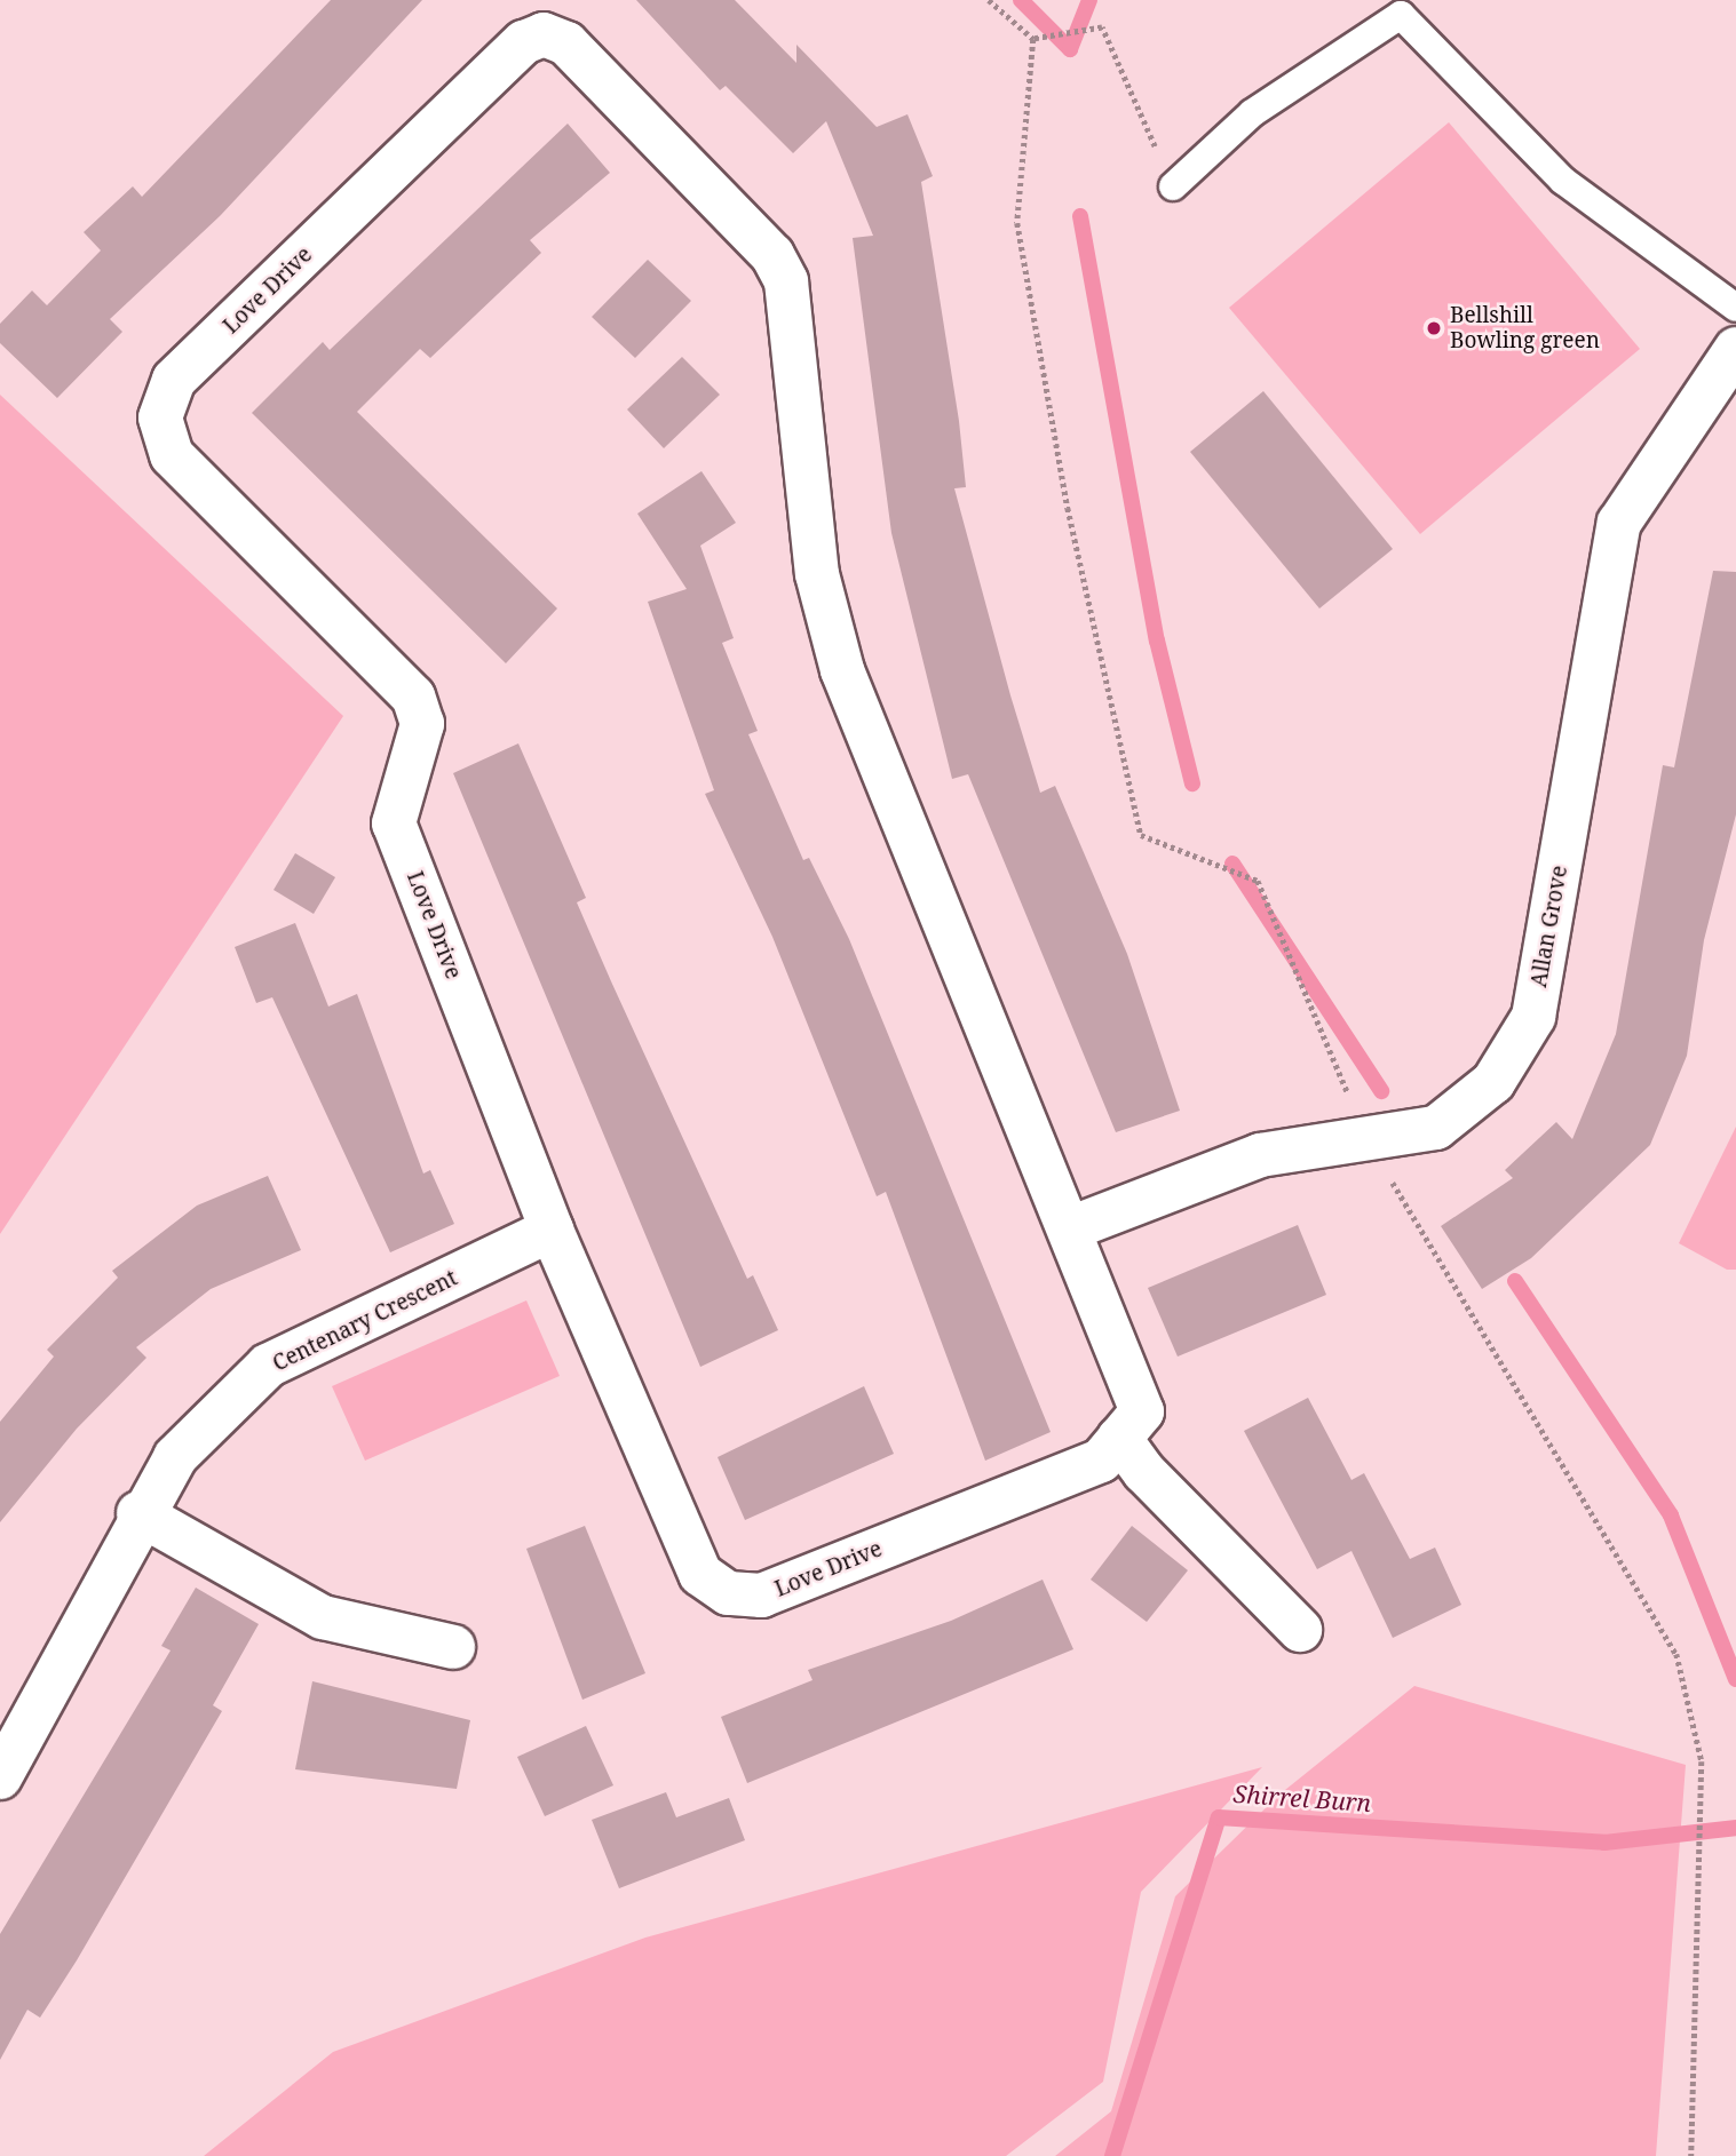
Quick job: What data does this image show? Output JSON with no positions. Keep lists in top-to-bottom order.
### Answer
{
  "streets": {
    "street": ["Love Drive", "Allan Grove", "Centenary Crescent"]
  },
  "crossings": [
    ["Love Drive", "Allan Grove"],
    ["Love Drive", "Centenary Crescent"]
  ],
  "water": ["Shirrel Burn"],
  "places": ["Bellshill Bowling green"]
}
